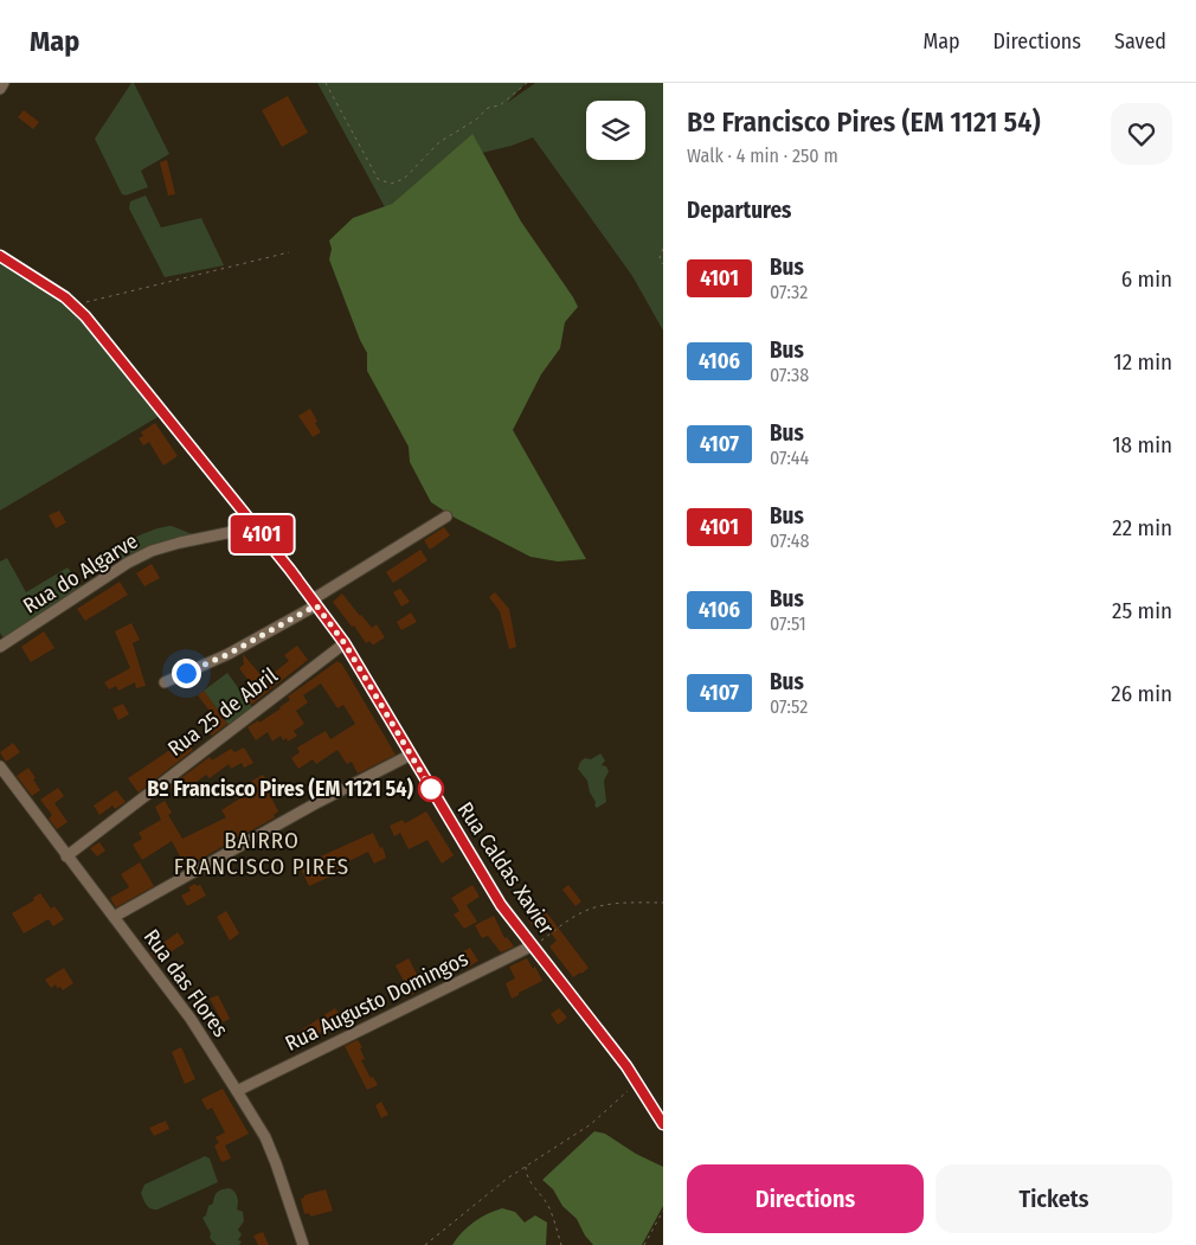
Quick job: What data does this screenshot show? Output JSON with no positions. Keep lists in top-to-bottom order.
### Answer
{
  "streets": {
    "street": [
      "Rua do Algarve",
      "Rua 25 de Abril",
      "Rua Caldas Xavier",
      "Rua das Flores",
      "Rua Augusto Domingos"
    ]
  },
  "crossings": [
    ["Rua do Algarve", "Rua Caldas Xavier"],
    ["Rua 25 de Abril", "Rua Caldas Xavier"],
    ["Rua 25 de Abril", "Rua das Flores"],
    ["Rua Caldas Xavier", "Rua Augusto Domingos"],
    ["Rua das Flores", "Rua Augusto Domingos"]
  ],
  "districts": ["BAIRRO FRANCISCO PIRES"],
  "places": ["Bº Francisco Pires (EM 1121 54)"],
  "lines": ["bus line 4101"],
  "page": {
    "header": "Map",
    "nav": ["Map", "Directions", "Saved"],
    "on_map": "4101",
    "heading": [
      ["Bº Francisco Pires (EM 1121 54)", "Walk · 4 min · 250 m"],
      "Departures"
    ],
    "list": [
      {
        "mark": "4101",
        "name": "Bus",
        "note": "07:32",
        "value": "6 min"
      },
      {
        "mark": "4106",
        "name": "Bus",
        "note": "07:38",
        "value": "12 min"
      },
      {
        "mark": "4107",
        "name": "Bus",
        "note": "07:44",
        "value": "18 min"
      },
      {
        "mark": "4101",
        "name": "Bus",
        "note": "07:48",
        "value": "22 min"
      },
      {
        "mark": "4106",
        "name": "Bus",
        "note": "07:51",
        "value": "25 min"
      },
      {
        "mark": "4107",
        "name": "Bus",
        "note": "07:52",
        "value": "26 min"
      }
    ],
    "buttons": ["Directions", "Tickets"]
  }
}
